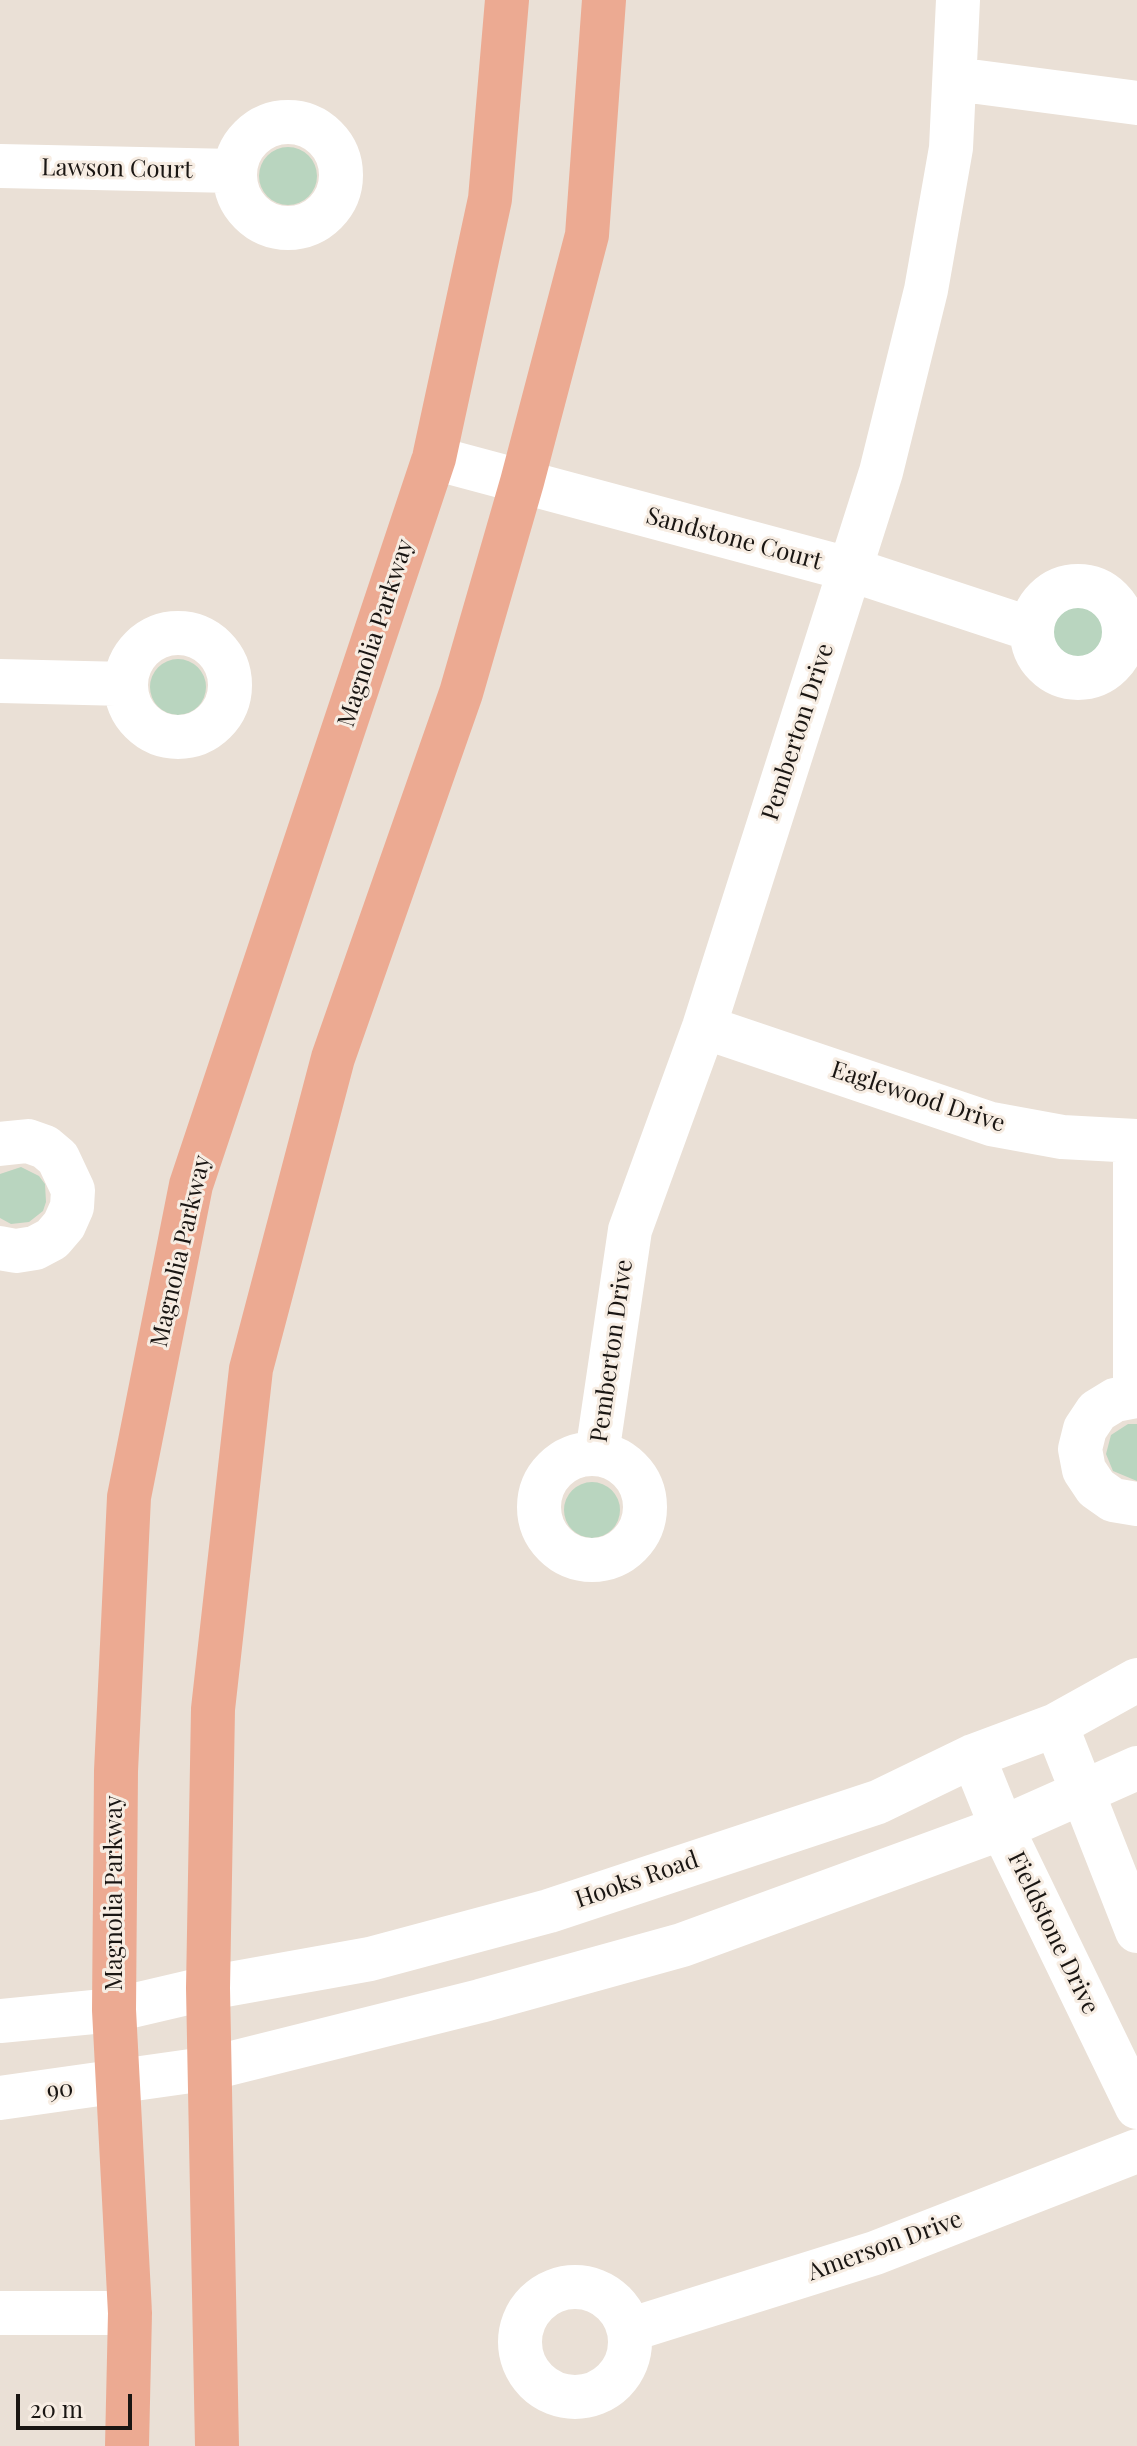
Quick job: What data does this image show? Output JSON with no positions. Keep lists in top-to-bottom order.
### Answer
{
  "streets": {
    "main road": ["Magnolia Parkway"],
    "street": [
      "Lawson Court",
      "Sandstone Court",
      "Pemberton Drive",
      "Eaglewood Drive",
      "Hooks Road",
      "Fieldstone Drive",
      "90",
      "Amerson Drive"
    ]
  },
  "crossings": [
    ["Sandstone Court", "Magnolia Parkway"],
    ["Sandstone Court", "Pemberton Drive"],
    ["Magnolia Parkway", "Hooks Road"],
    ["Magnolia Parkway", "90"],
    ["Pemberton Drive", "Eaglewood Drive"],
    ["Hooks Road", "Fieldstone Drive"]
  ],
  "scale_bar": "20 m"
}
